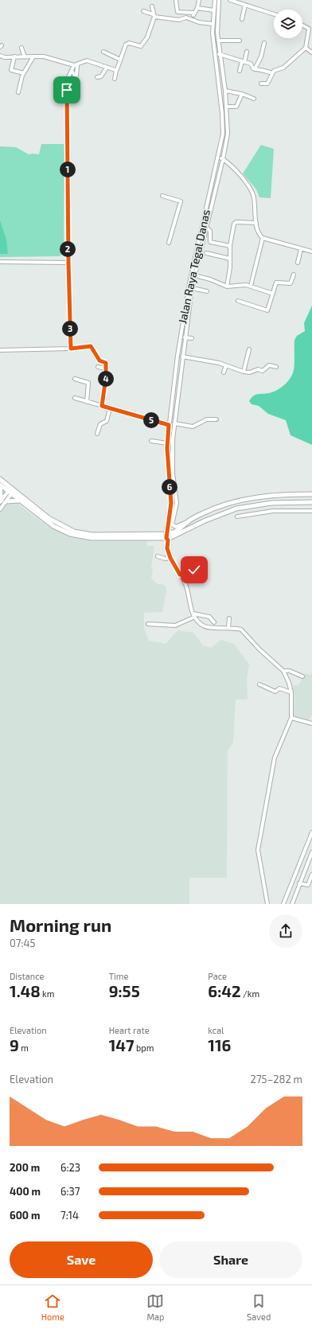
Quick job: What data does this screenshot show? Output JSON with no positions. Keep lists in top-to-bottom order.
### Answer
{
  "streets": {
    "street": ["Jalan Raya Tegal Danas"]
  },
  "page": {
    "pins": [
      "1",
      "2",
      "3",
      "4",
      "5",
      "6"
    ],
    "heading": ["Morning run", "07:45"],
    "stats": [
      ["Distance", "1.48 km"],
      ["Time", "9:55"],
      ["Pace", "6:42 /km"],
      ["Elevation", "9 m"],
      ["Heart rate", "147 bpm"],
      ["kcal", "116"]
    ],
    "chart": ["Elevation", "275–282 m"],
    "list": [
      {
        "name": "200 m",
        "note": "6:23"
      },
      {
        "name": "400 m",
        "note": "6:37"
      },
      {
        "name": "600 m",
        "note": "7:14"
      }
    ],
    "buttons": ["Save", "Share"],
    "tabs": ["Home", "Map", "Saved"]
  }
}
